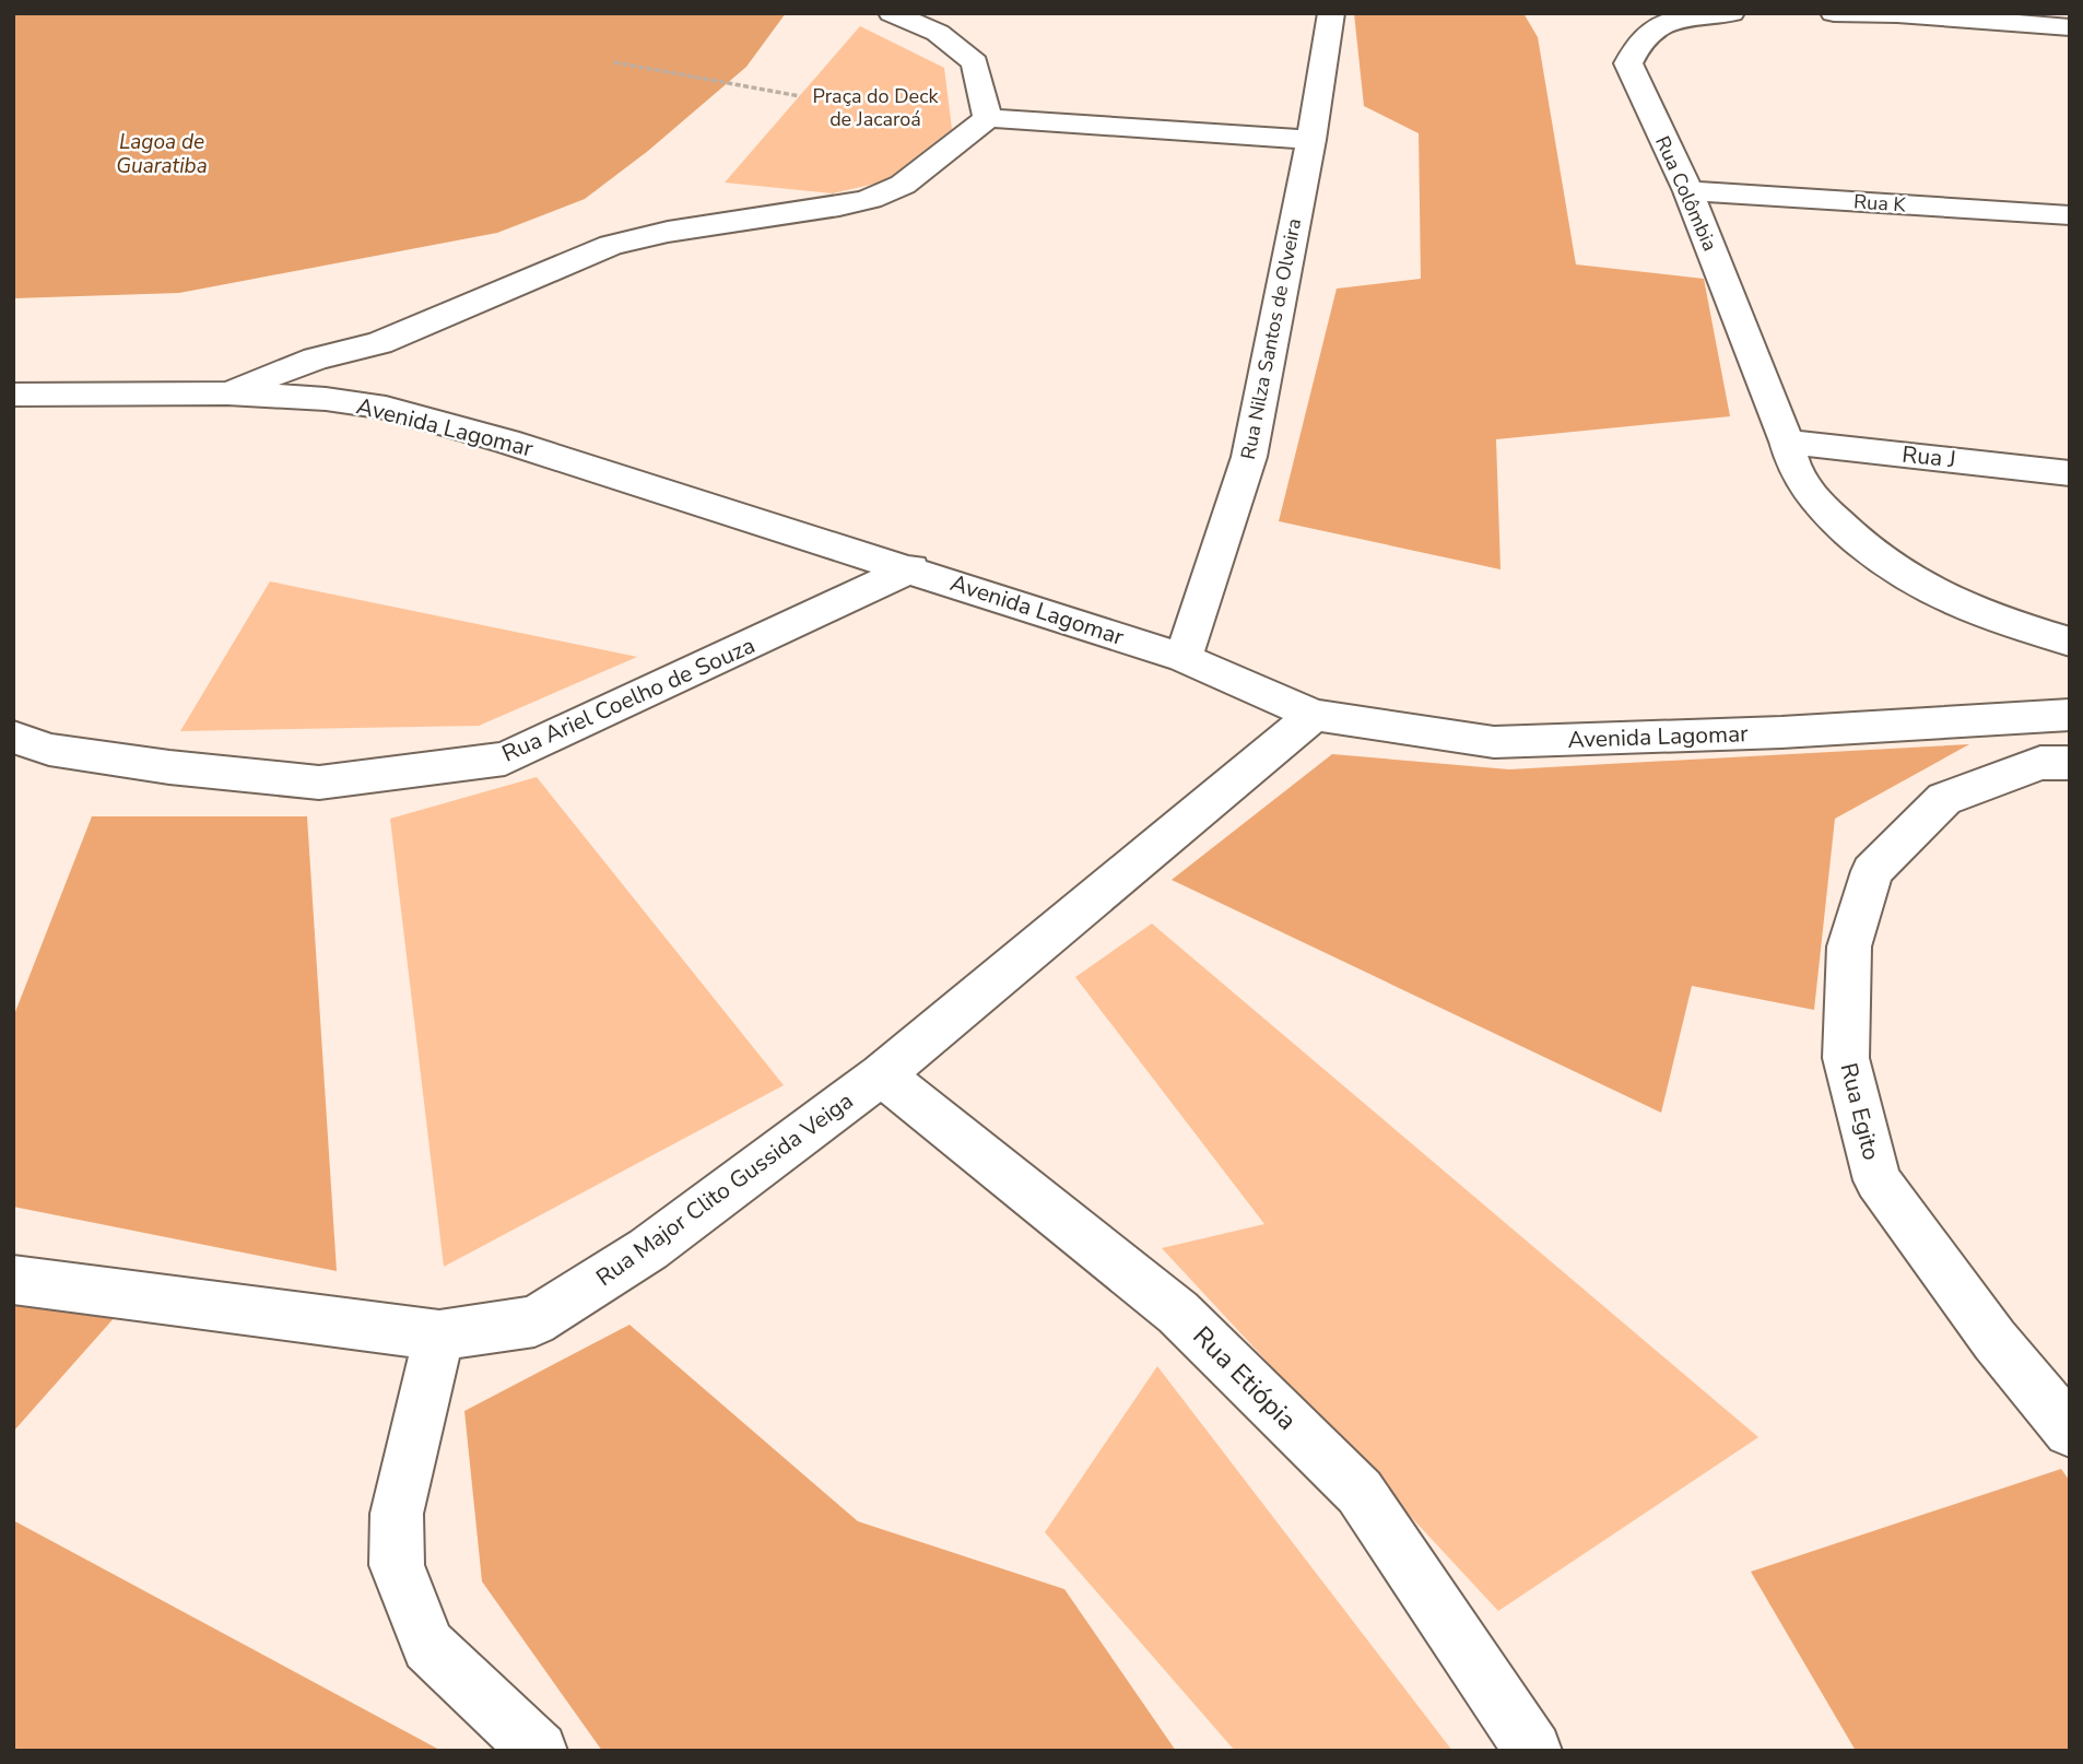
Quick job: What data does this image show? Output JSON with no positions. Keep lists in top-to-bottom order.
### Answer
{
  "streets": {
    "street": [
      "Rua Colômbia",
      "Rua K",
      "Rua Nilza Santos de Olveira",
      "Avenida Lagomar",
      "Rua J",
      "Rua Ariel Coelho de Souza",
      "Rua Egito",
      "Rua Major Clito Gussida Veiga",
      "Rua Etiópia"
    ]
  },
  "crossings": [
    ["Rua Colômbia", "Rua K"],
    ["Rua Colômbia", "Rua J"],
    ["Rua Nilza Santos de Olveira", "Avenida Lagomar"],
    ["Avenida Lagomar", "Rua Ariel Coelho de Souza"],
    ["Avenida Lagomar", "Rua Major Clito Gussida Veiga"],
    ["Rua Major Clito Gussida Veiga", "Rua Etiópia"]
  ],
  "water": ["Lagoa de Guaratiba"],
  "parks": ["Praça do Deck de Jacaroá"]
}
